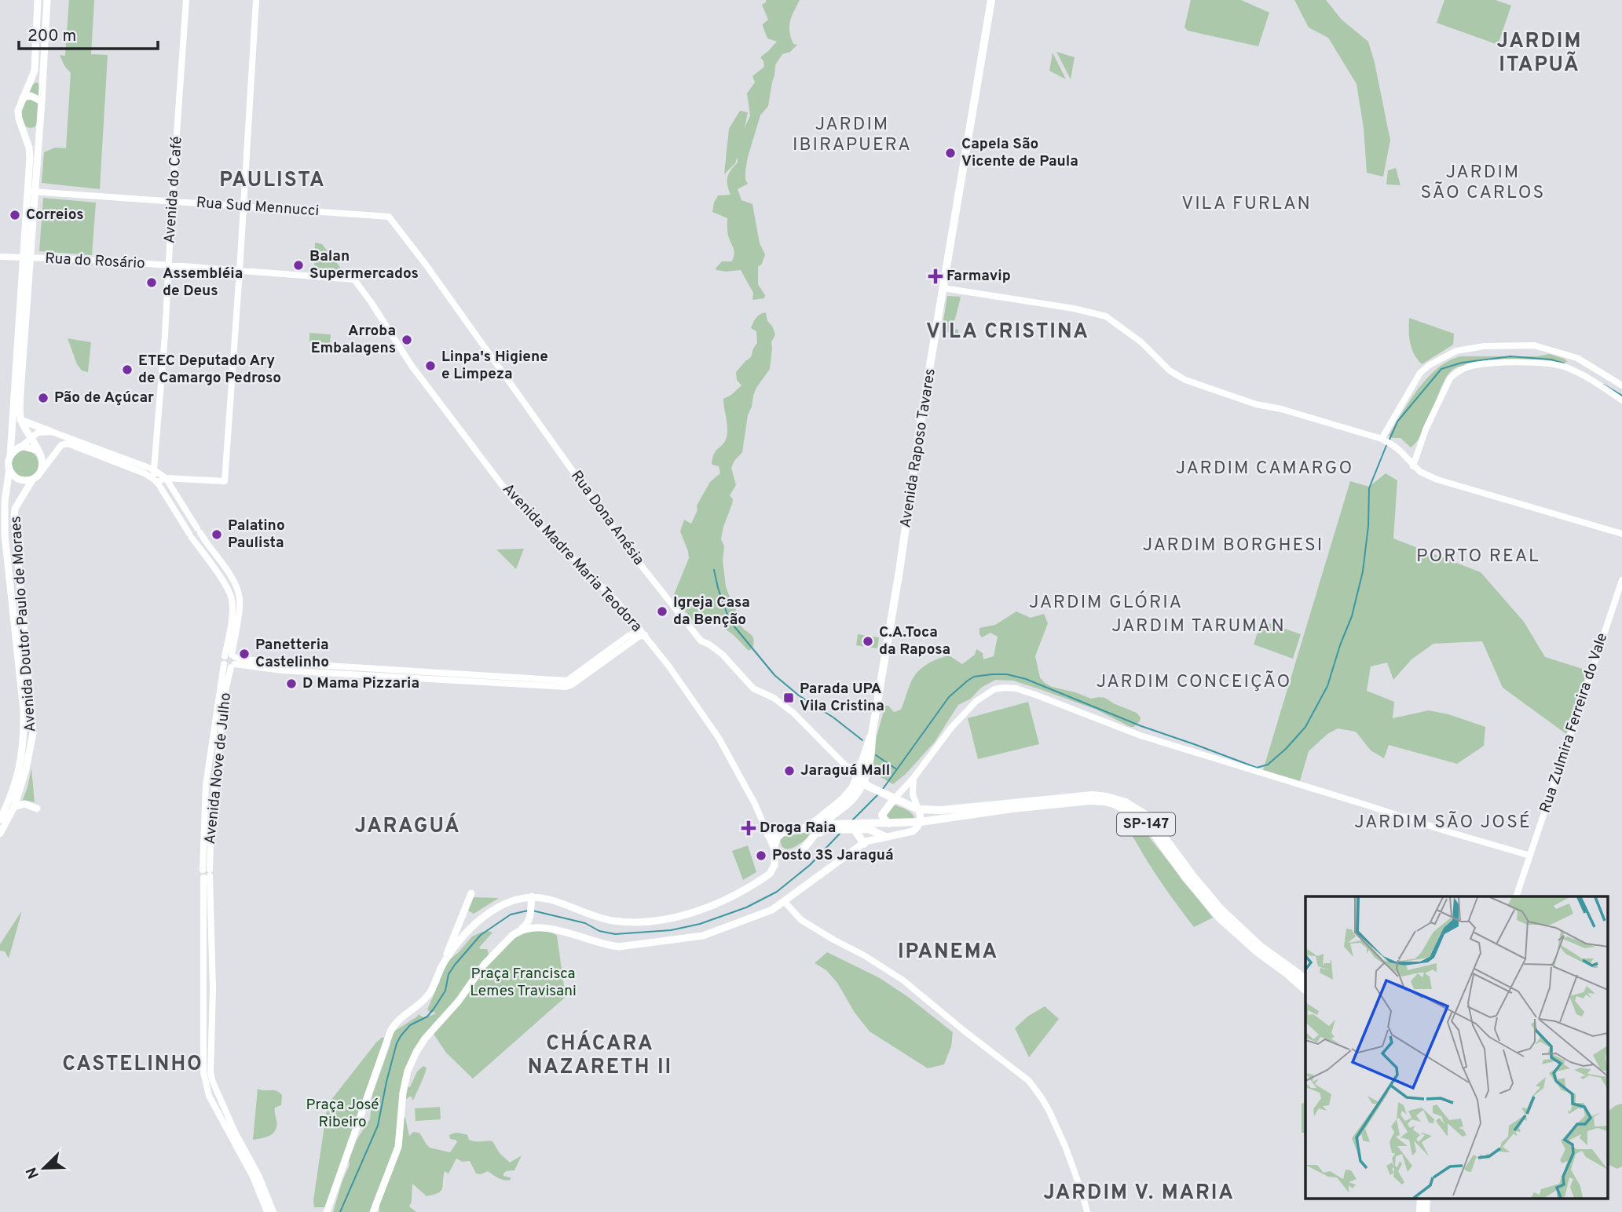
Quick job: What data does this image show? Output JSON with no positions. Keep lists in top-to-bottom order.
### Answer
{
  "streets": {
    "main road": ["Avenida Raposo Tavares", "Avenida Doutor Paulo de Moraes", "SP-147"],
    "street": [
      "Avenida do Café",
      "Rua Sud Mennucci",
      "Rua do Rosário",
      "Rua Dona Anésia",
      "Avenida Madre Maria Teodora",
      "Rua Zulmira Ferreira do Vale",
      "Avenida Nove de Julho"
    ]
  },
  "crossings": [
    ["Avenida do Café", "Rua Sud Mennucci"],
    ["Avenida do Café", "Rua do Rosário"],
    ["Avenida do Café", "Avenida Nove de Julho"],
    ["Rua Sud Mennucci", "Rua Dona Anésia"],
    ["Rua do Rosário", "Avenida Madre Maria Teodora"],
    ["Avenida Raposo Tavares", "Rua Dona Anésia"],
    ["Avenida Raposo Tavares", "Avenida Madre Maria Teodora"],
    ["Avenida Raposo Tavares", "SP-147"],
    ["Rua Dona Anésia", "SP-147"]
  ],
  "districts": [
    "JARDIM ITAPUÃ",
    "JARDIM IBIRAPUERA",
    "JARDIM SÃO CARLOS",
    "PAULISTA",
    "VILA FURLAN",
    "VILA CRISTINA",
    "JARDIM CAMARGO",
    "JARDIM BORGHESI",
    "PORTO REAL",
    "JARDIM GLÓRIA",
    "JARDIM TARUMAN",
    "JARDIM CONCEIÇÃO",
    "JARDIM SÃO JOSÉ",
    "JARAGUÁ",
    "IPANEMA",
    "CHÁCARA NAZARETH II",
    "CASTELINHO",
    "JARDIM V. MARIA"
  ],
  "parks": ["Praça Francisca Lemes Travisani", "Praça José Ribeiro"],
  "places": {
    "other": [
      "Capela São Vicente de Paula",
      "Correios",
      "Balan Supermercados",
      "Assembléia de Deus",
      "Arroba Embalagens",
      "Linpa's Higiene e Limpeza",
      "ETEC Deputado Ary de Camargo Pedroso",
      "Pão de Açúcar",
      "Palatino Paulista",
      "Igreja Casa da Benção",
      "C.A.Toca da Raposa",
      "Panetteria Castelinho",
      "D Mama Pizzaria",
      "Jaraguá Mall",
      "Posto 3S Jaraguá"
    ],
    "health": ["Farmavip", "Droga Raia"],
    "transit": ["Parada UPA Vila Cristina"]
  },
  "scale_bar": "200 m",
  "north": "bottom left"
}
